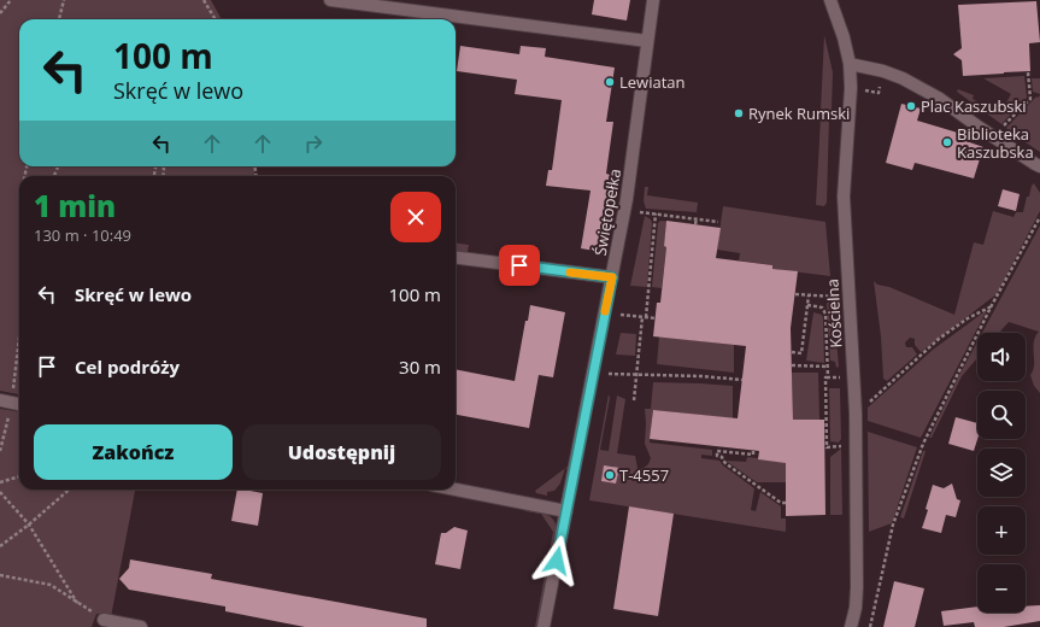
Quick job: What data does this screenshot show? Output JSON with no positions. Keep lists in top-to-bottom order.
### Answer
{
  "streets": {
    "street": ["Świętopełka", "Kościelna"]
  },
  "places": [
    "Lewiatan",
    "Plac Kaszubski",
    "Rynek Rumski",
    "Biblioteka Kaszubska",
    "T-4557"
  ],
  "page": {
    "turn": ["100 m", "Skręć w lewo"],
    "heading": ["1 min", "130 m · 10:49"],
    "list": [
      {
        "name": "Skręć w lewo",
        "value": "100 m"
      },
      {
        "name": "Cel podróży",
        "value": "30 m"
      }
    ],
    "map_buttons": ["+", "−"],
    "buttons": ["Zakończ", "Udostępnij"]
  }
}
